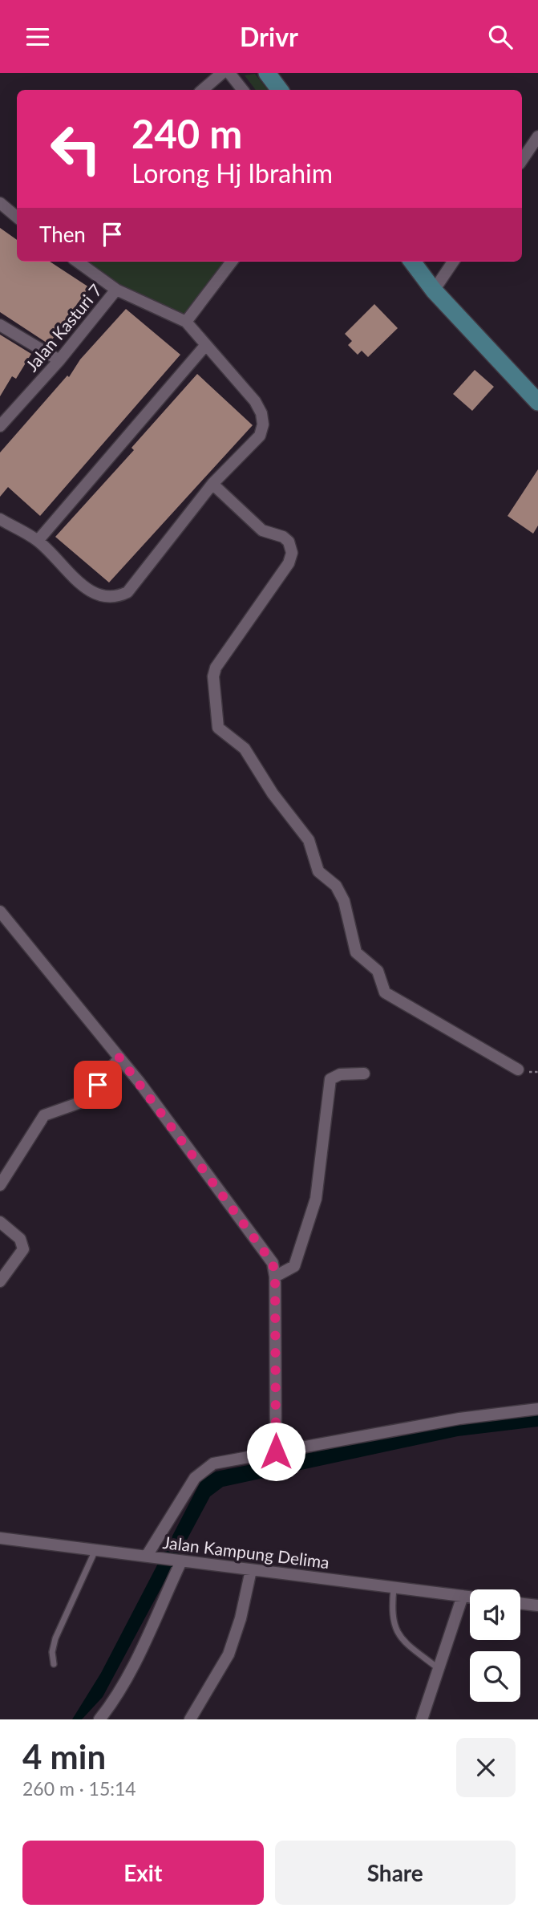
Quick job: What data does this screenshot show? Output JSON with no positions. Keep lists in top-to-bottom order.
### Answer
{
  "streets": {
    "street": ["Jalan Kasturi 7", "Jalan Kampung Delima"]
  },
  "page": {
    "header": "Drivr",
    "turn": ["240 m", "Lorong Hj Ibrahim"],
    "then": "Then",
    "heading": ["4 min", "260 m · 15:14"],
    "buttons": ["Exit", "Share"]
  }
}
